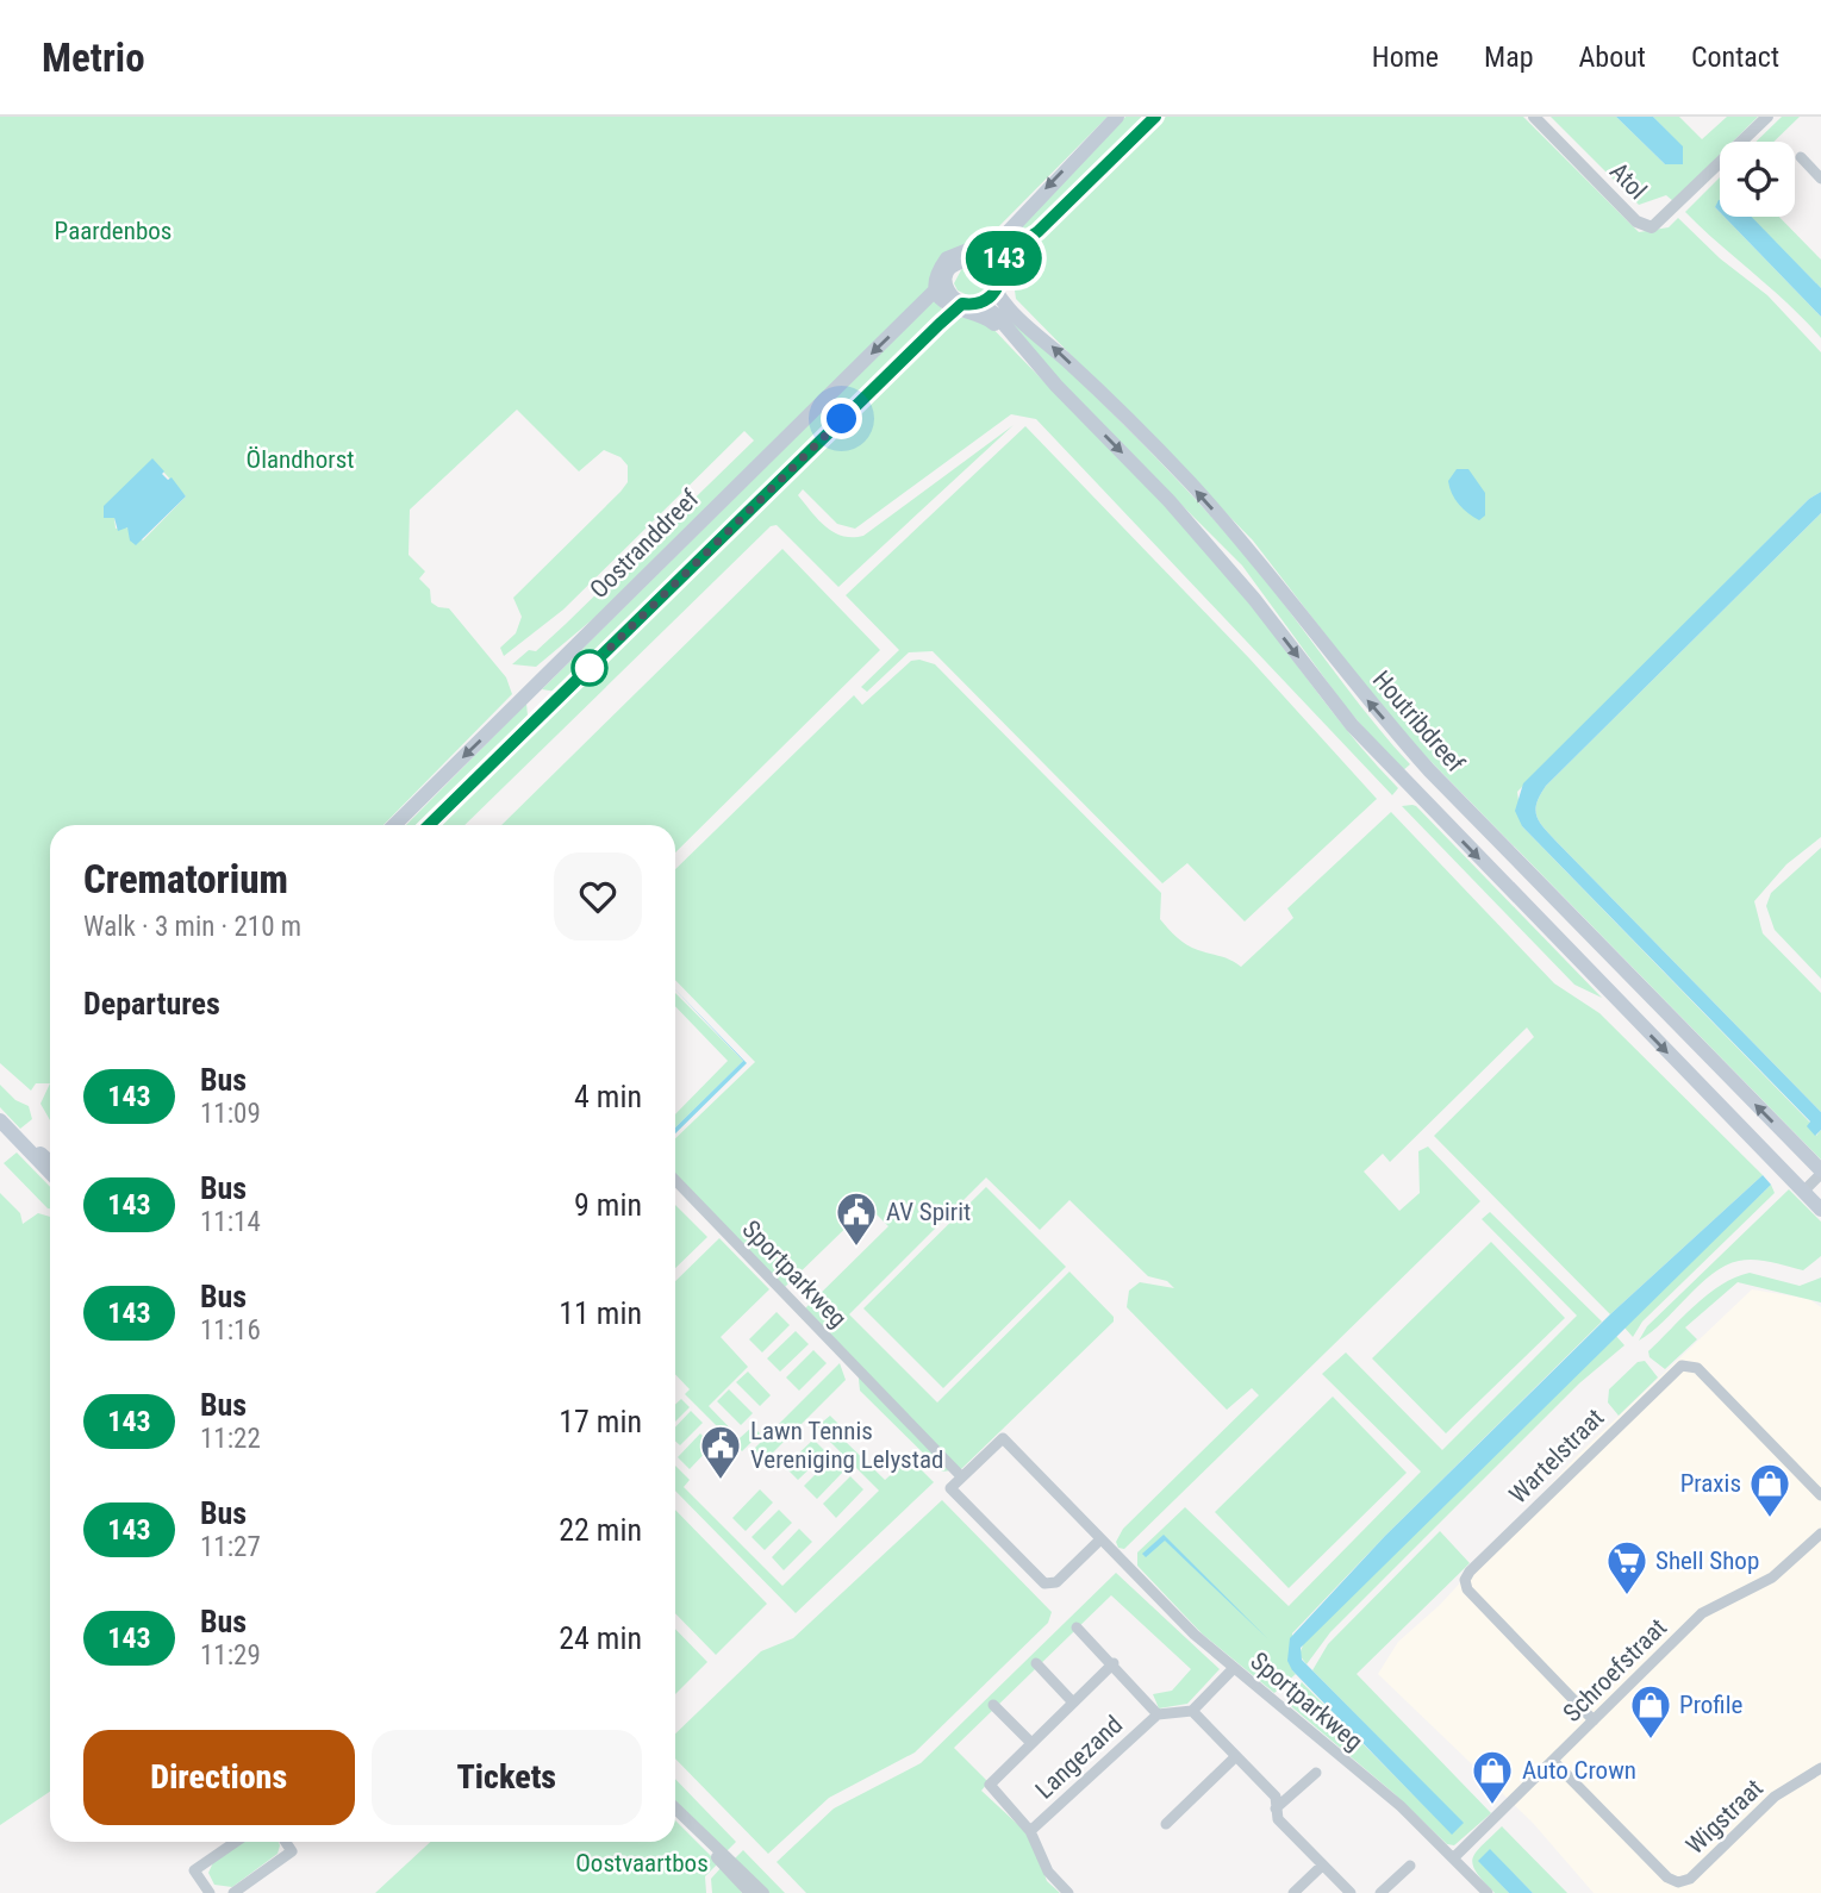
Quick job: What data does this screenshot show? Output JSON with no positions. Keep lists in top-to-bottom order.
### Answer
{
  "streets": {
    "main road": ["Oostranddreef", "Houtribdreef"],
    "street": [
      "Atol",
      "Sportparkweg",
      "Wartelstraat",
      "Schroefstraat",
      "Langezand",
      "Wigstraat"
    ]
  },
  "crossings": [
    ["Oostranddreef", "Houtribdreef"],
    ["Sportparkweg", "Schroefstraat"],
    ["Wartelstraat", "Schroefstraat"],
    ["Schroefstraat", "Wigstraat"]
  ],
  "parks": ["Paardenbos", "Ölandhorst", "Oostvaartbos"],
  "places": {
    "public building": ["AV Spirit", "Lawn Tennis Vereniging Lelystad"],
    "shop": ["Praxis", "Profile", "Auto Crown"],
    "supermarket": ["Shell Shop"]
  },
  "lines": ["bus line 143"],
  "page": {
    "header": "Metrio",
    "nav": [
      "Home",
      "Map",
      "About",
      "Contact"
    ],
    "on_map": "143",
    "heading": [
      ["Crematorium", "Walk · 3 min · 210 m"],
      "Departures"
    ],
    "list": [
      {
        "mark": "143",
        "name": "Bus",
        "note": "11:09",
        "value": "4 min"
      },
      {
        "mark": "143",
        "name": "Bus",
        "note": "11:14",
        "value": "9 min"
      },
      {
        "mark": "143",
        "name": "Bus",
        "note": "11:16",
        "value": "11 min"
      },
      {
        "mark": "143",
        "name": "Bus",
        "note": "11:22",
        "value": "17 min"
      },
      {
        "mark": "143",
        "name": "Bus",
        "note": "11:27",
        "value": "22 min"
      },
      {
        "mark": "143",
        "name": "Bus",
        "note": "11:29",
        "value": "24 min"
      }
    ],
    "buttons": ["Directions", "Tickets"]
  }
}
